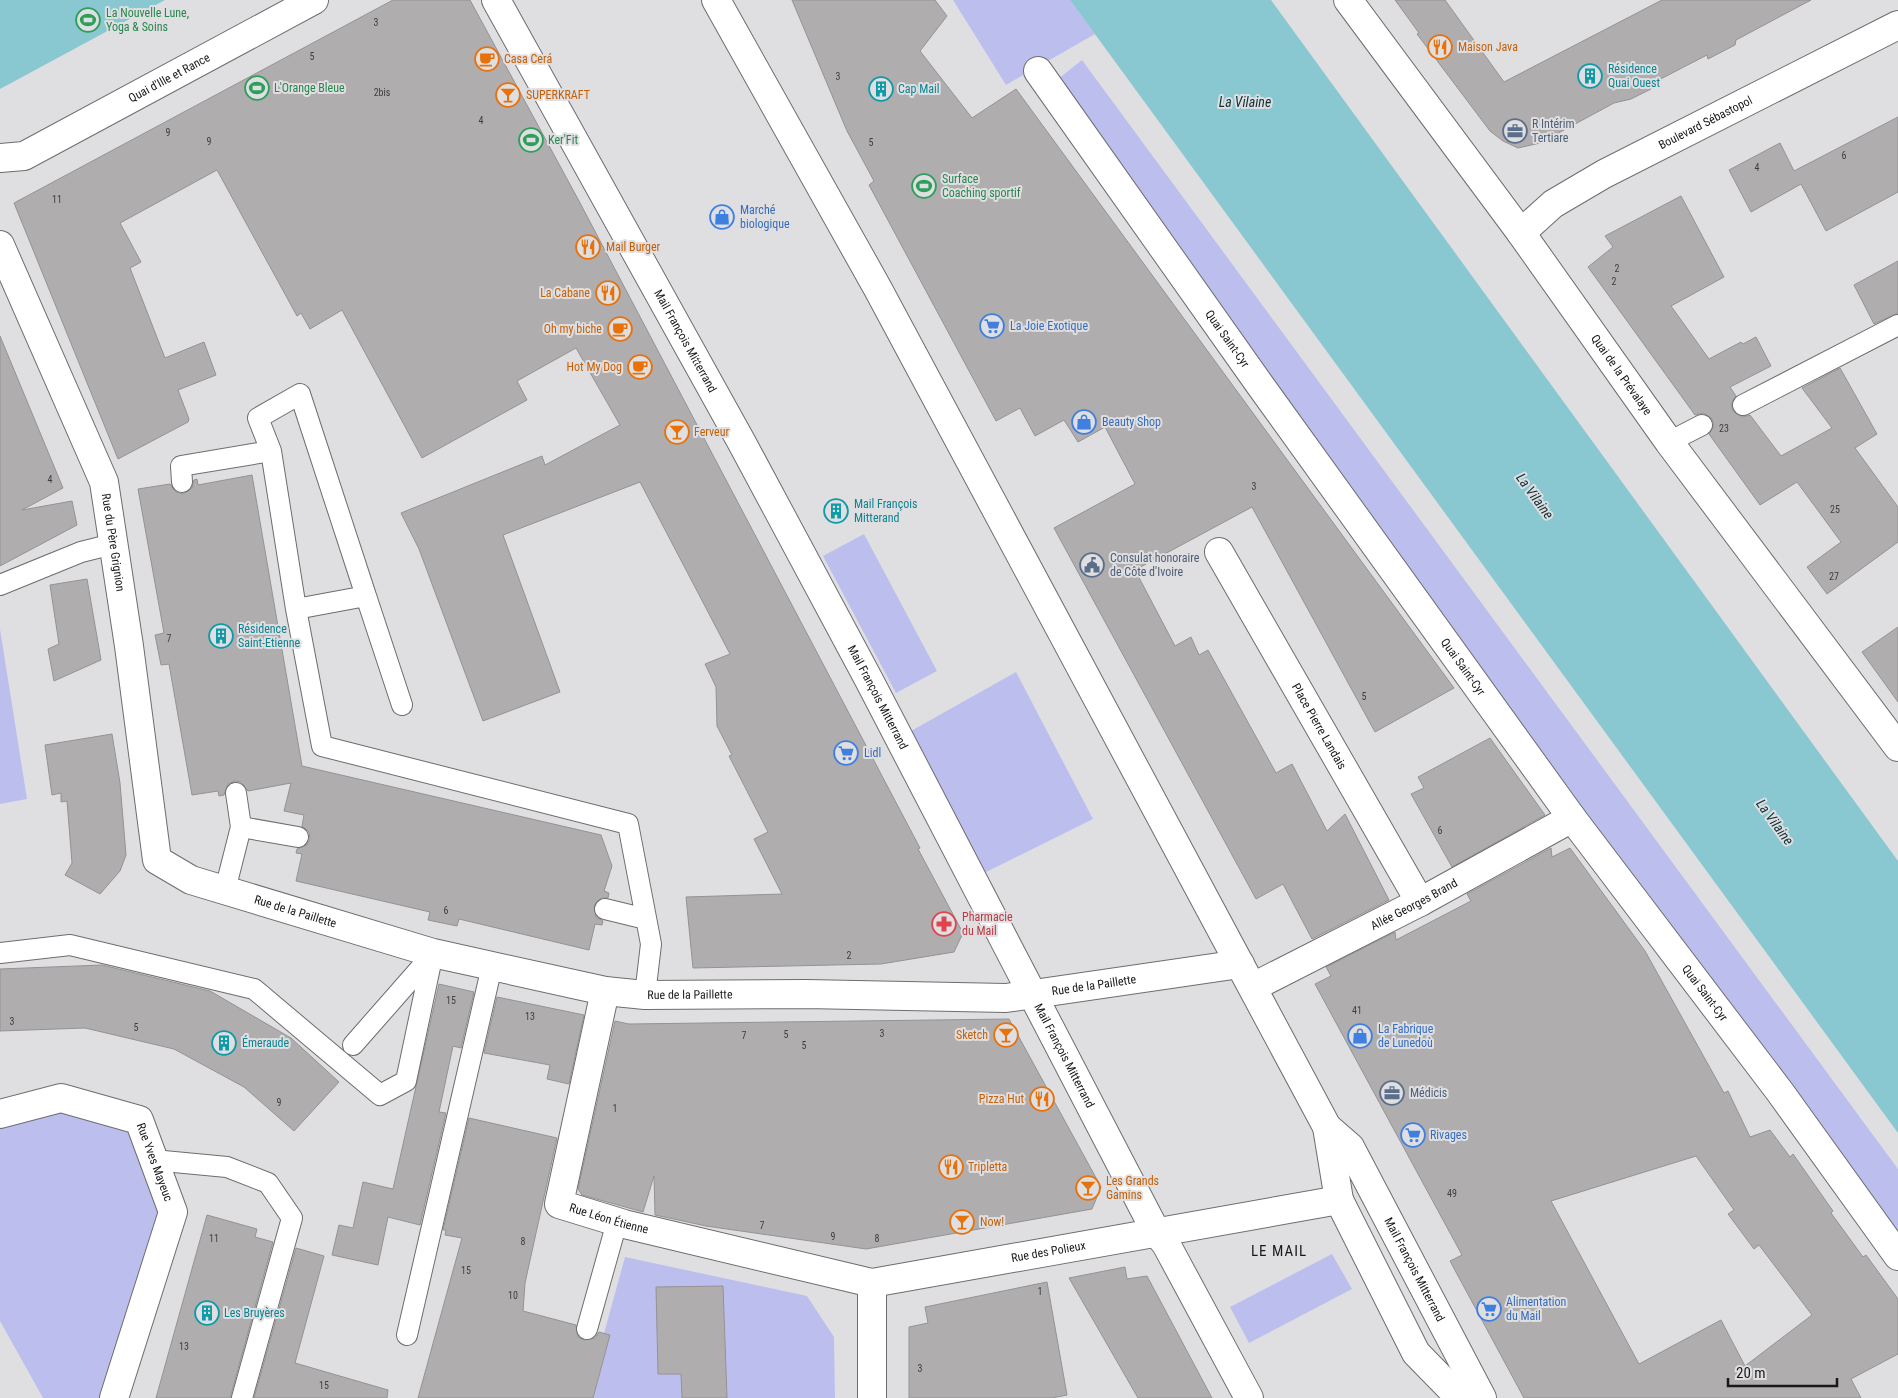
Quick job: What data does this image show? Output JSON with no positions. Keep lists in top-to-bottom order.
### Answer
{
  "streets": {
    "street": [
      "Quai d'Ille et Rance",
      "Boulevard Sébastopol",
      "Quai Saint-Cyr",
      "Mail François Mitterrand",
      "Quai de la Prévalaye",
      "Rue du Père Grignion",
      "Place Pierre Landais",
      "Allée Georges Brand",
      "Rue de la Paillette",
      "Rue Yves Mayeuc",
      "Rue Léon Étienne",
      "Rue des Polieux"
    ]
  },
  "crossings": [
    ["Boulevard Sébastopol", "Quai de la Prévalaye"],
    ["Quai Saint-Cyr", "Allée Georges Brand"],
    ["Mail François Mitterrand", "Rue de la Paillette"],
    ["Mail François Mitterrand", "Rue des Polieux"],
    ["Rue du Père Grignion", "Rue de la Paillette"],
    ["Place Pierre Landais", "Allée Georges Brand"],
    ["Allée Georges Brand", "Rue de la Paillette"],
    ["Rue de la Paillette", "Rue Léon Étienne"],
    ["Rue Léon Étienne", "Rue des Polieux"]
  ],
  "districts": ["LE MAIL"],
  "water": ["La Vilaine"],
  "places": {
    "sports": [
      "La Nouvelle Lune, Yoga & Soins",
      "L'Orange Bleue",
      "Ker'Fit",
      "Surface Coaching sportif"
    ],
    "restaurant": [
      "Maison Java",
      "Mail Burger",
      "La Cabane",
      "Pizza Hut",
      "Tripletta"
    ],
    "cafe": ["Casa Cerá", "Oh my biche", "Hot My Dog"],
    "building": [
      "Résidence Quai Ouest",
      "Cap Mail",
      "Mail François Mitterand",
      "Résidence Saint-Etienne",
      "Émeraude",
      "Les Bruyères"
    ],
    "bar": [
      "SUPERKRAFT",
      "Ferveur",
      "Sketch",
      "Les Grands Gamins",
      "Now!"
    ],
    "office": ["R Intérim Tertiare", "Médicis"],
    "shop": ["Marché biologique", "Beauty Shop", "La Fabrique de Lunedoù"],
    "supermarket": [
      "La Joie Exotique",
      "Lidl",
      "Rivages",
      "Alimentation du Mail"
    ],
    "public building": ["Consulat honoraire de Côte d'Ivoire"],
    "pharmacy": ["Pharmacie du Mail"]
  },
  "house_numbers": [
    "3",
    "5",
    "3",
    "2bis",
    "4",
    "9",
    "9",
    "5",
    "6",
    "4",
    "11",
    "2",
    "2",
    "23",
    "4",
    "3",
    "25",
    "27",
    "7",
    "5",
    "6",
    "6",
    "2",
    "15",
    "41",
    "13",
    "3",
    "5",
    "3",
    "5",
    "7",
    "5",
    "9",
    "1",
    "49",
    "7",
    "9",
    "11",
    "8",
    "8",
    "15",
    "1",
    "10",
    "13",
    "3",
    "15"
  ],
  "scale_bar": "20 m"
}
